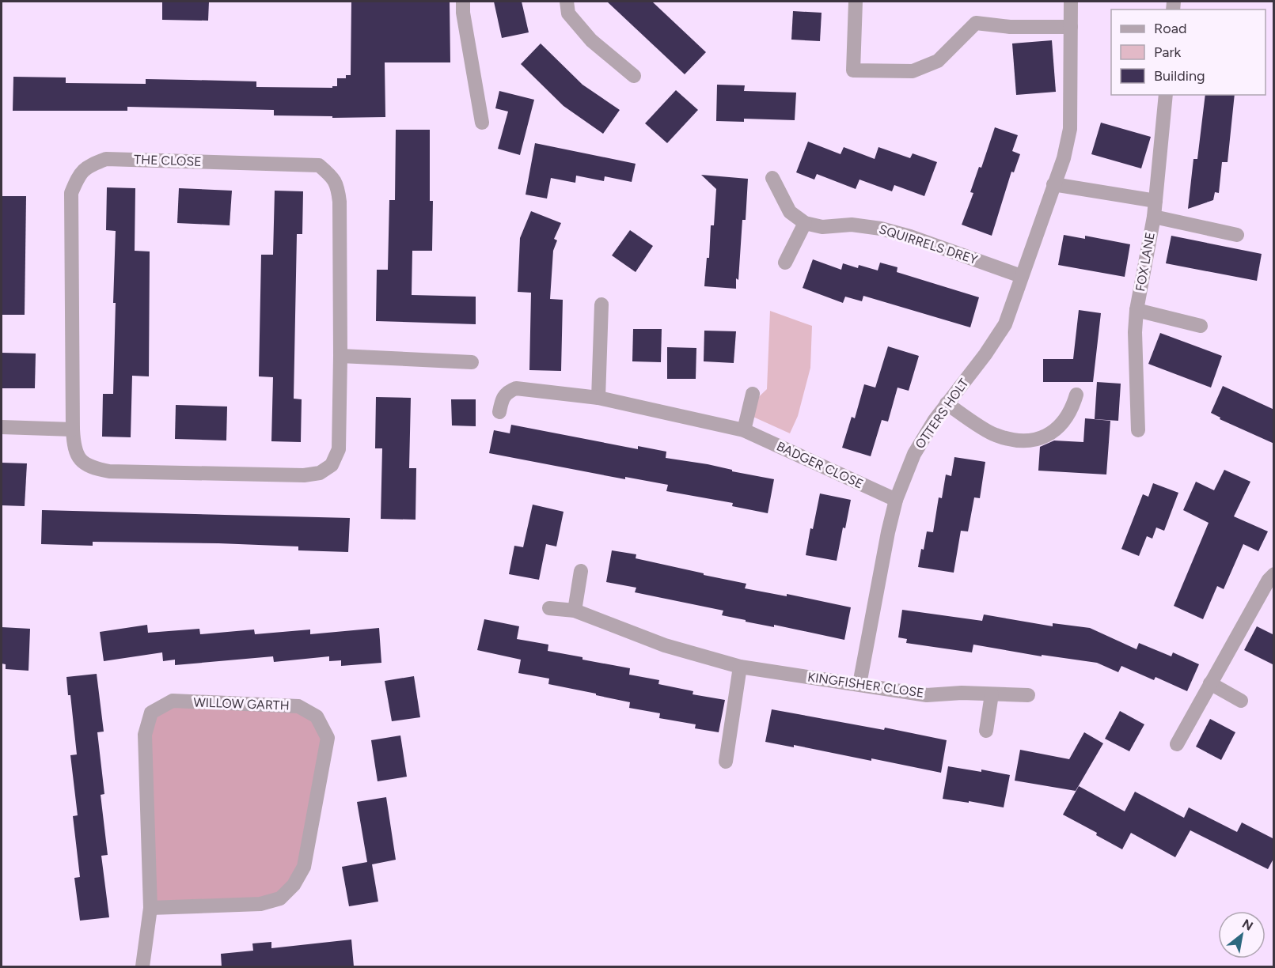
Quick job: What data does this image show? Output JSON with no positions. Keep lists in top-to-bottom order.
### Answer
{
  "streets": {
    "street": [
      "THE CLOSE",
      "SQUIRRELS DREY",
      "FOX LANE",
      "OTTERS HOLT",
      "BADGER CLOSE",
      "KINGFISHER CLOSE",
      "WILLOW GARTH"
    ]
  },
  "crossings": [
    ["SQUIRRELS DREY", "OTTERS HOLT"],
    ["OTTERS HOLT", "BADGER CLOSE"],
    ["OTTERS HOLT", "KINGFISHER CLOSE"]
  ],
  "legend": ["Road", "Park", "Building"],
  "north": "top right"
}
